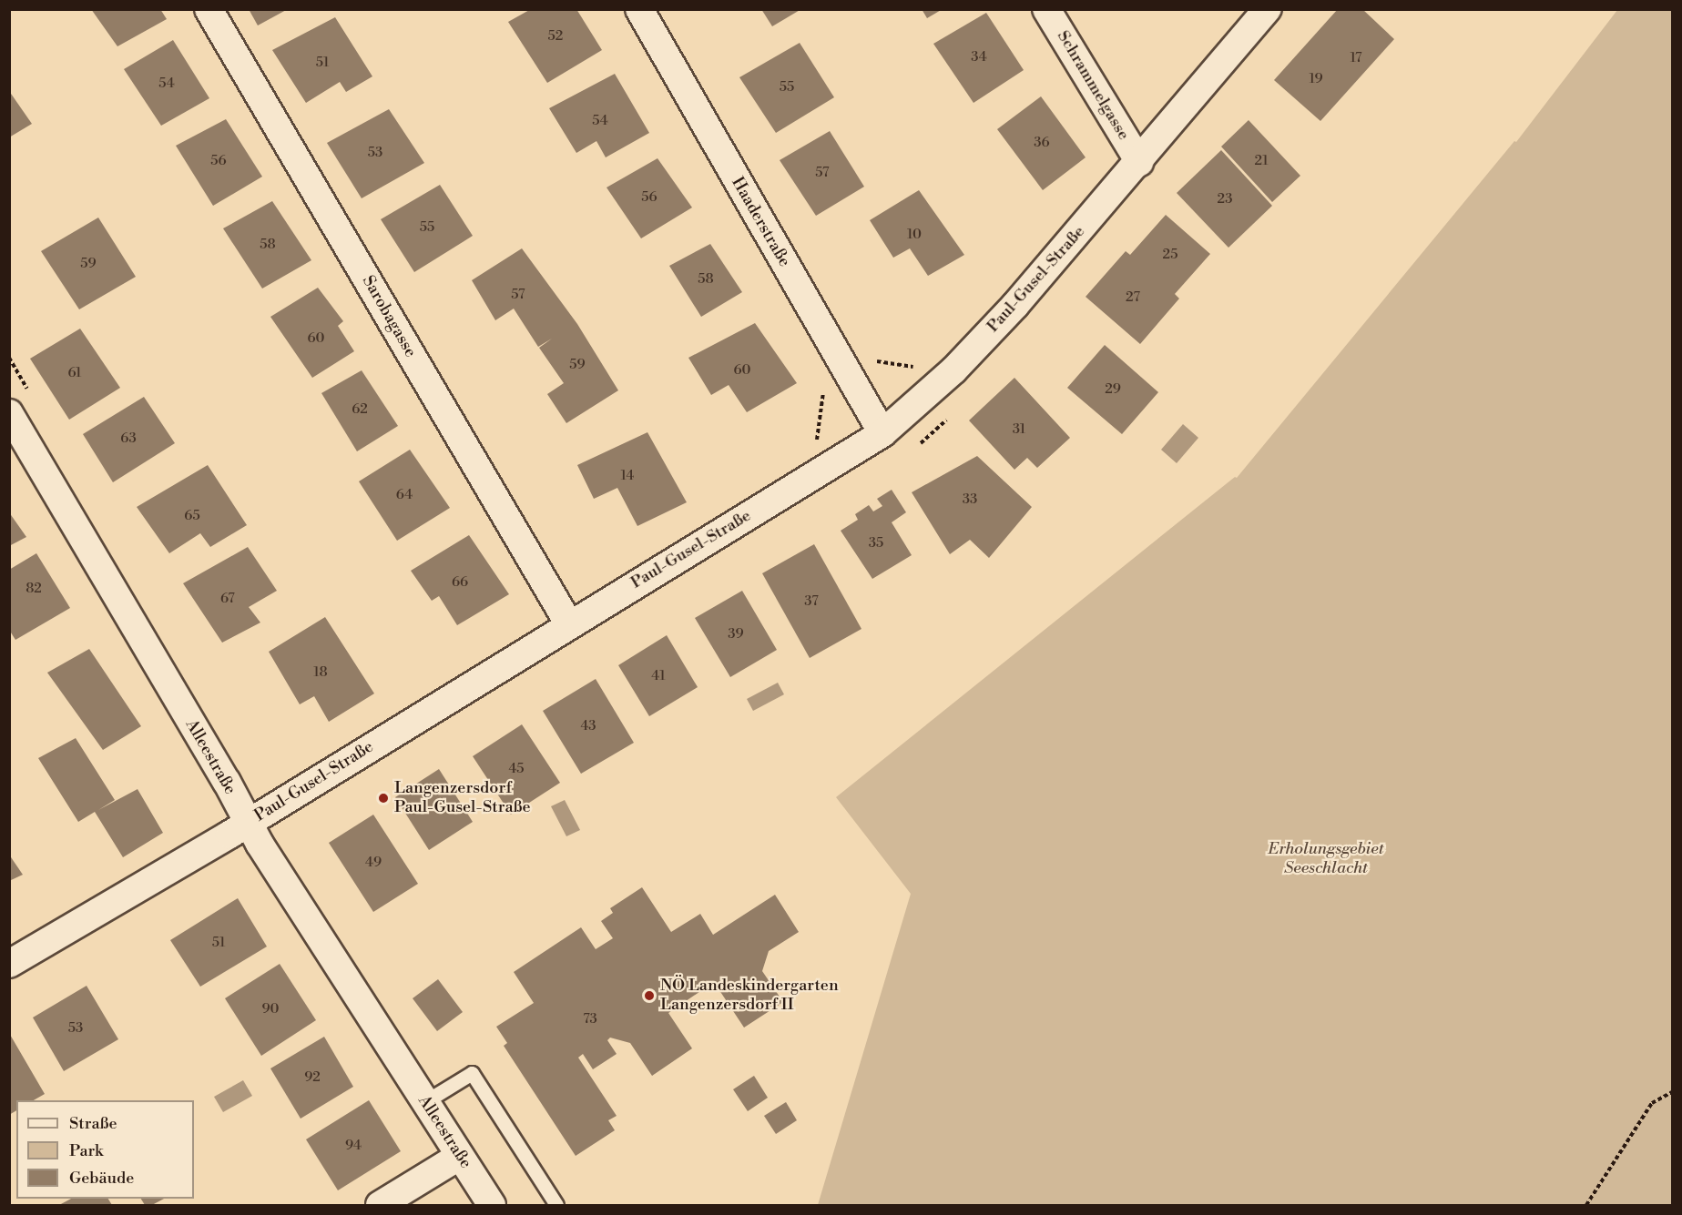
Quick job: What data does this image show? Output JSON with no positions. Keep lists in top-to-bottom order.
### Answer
{
  "streets": {
    "street": [
      "Schrammelgasse",
      "Haaderstraße",
      "Paul-Gusel-Straße",
      "Sarobagasse",
      "Alleestraße"
    ]
  },
  "crossings": [
    ["Schrammelgasse", "Paul-Gusel-Straße"],
    ["Haaderstraße", "Paul-Gusel-Straße"],
    ["Paul-Gusel-Straße", "Sarobagasse"],
    ["Paul-Gusel-Straße", "Alleestraße"]
  ],
  "parks": ["Erholungsgebiet Seeschlacht"],
  "places": ["Langenzersdorf Paul-Gusel-Straße", "NÖ Landeskindergarten Langenzersdorf II"],
  "house_numbers": [
    "52",
    "34",
    "17",
    "51",
    "19",
    "54",
    "55",
    "54",
    "36",
    "53",
    "56",
    "21",
    "57",
    "56",
    "23",
    "55",
    "10",
    "58",
    "25",
    "59",
    "58",
    "57",
    "27",
    "60",
    "59",
    "60",
    "61",
    "29",
    "62",
    "31",
    "63",
    "14",
    "64",
    "33",
    "65",
    "35",
    "66",
    "82",
    "67",
    "37",
    "39",
    "18",
    "41",
    "43",
    "45",
    "49",
    "51",
    "90",
    "73",
    "53",
    "92",
    "94"
  ],
  "legend": ["Straße", "Park", "Gebäude"]
}
